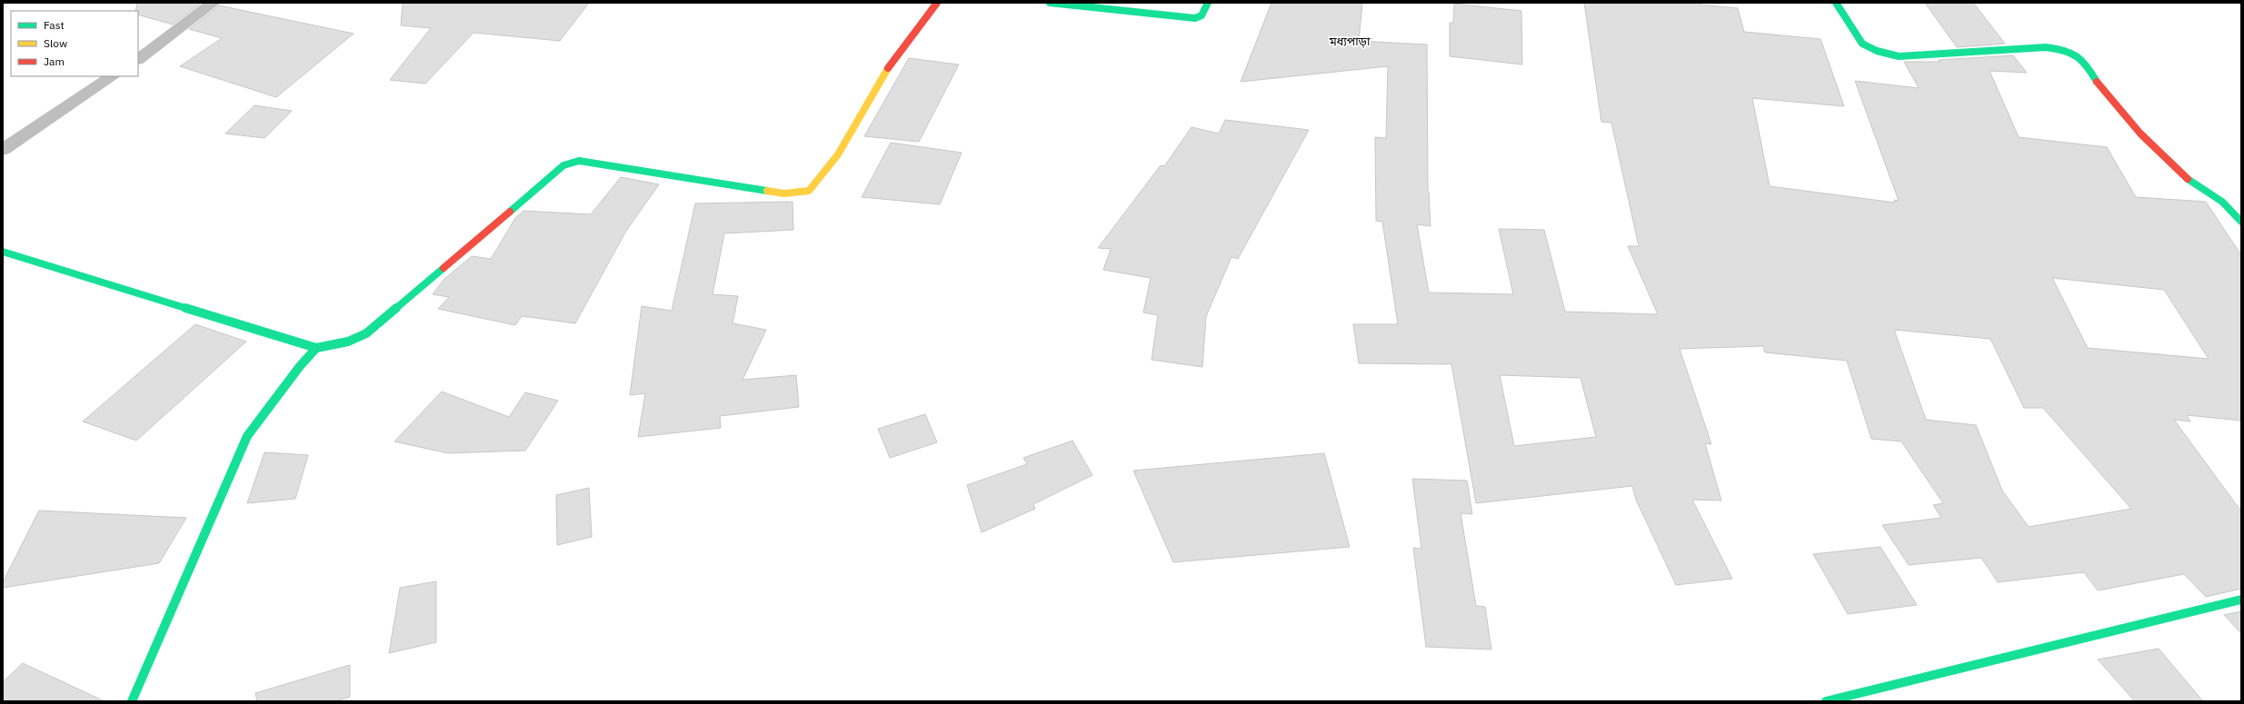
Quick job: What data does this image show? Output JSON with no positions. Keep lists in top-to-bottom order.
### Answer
{
  "districts": ["মধ্যপাড়া"],
  "legend": ["Fast", "Slow", "Jam"]
}
